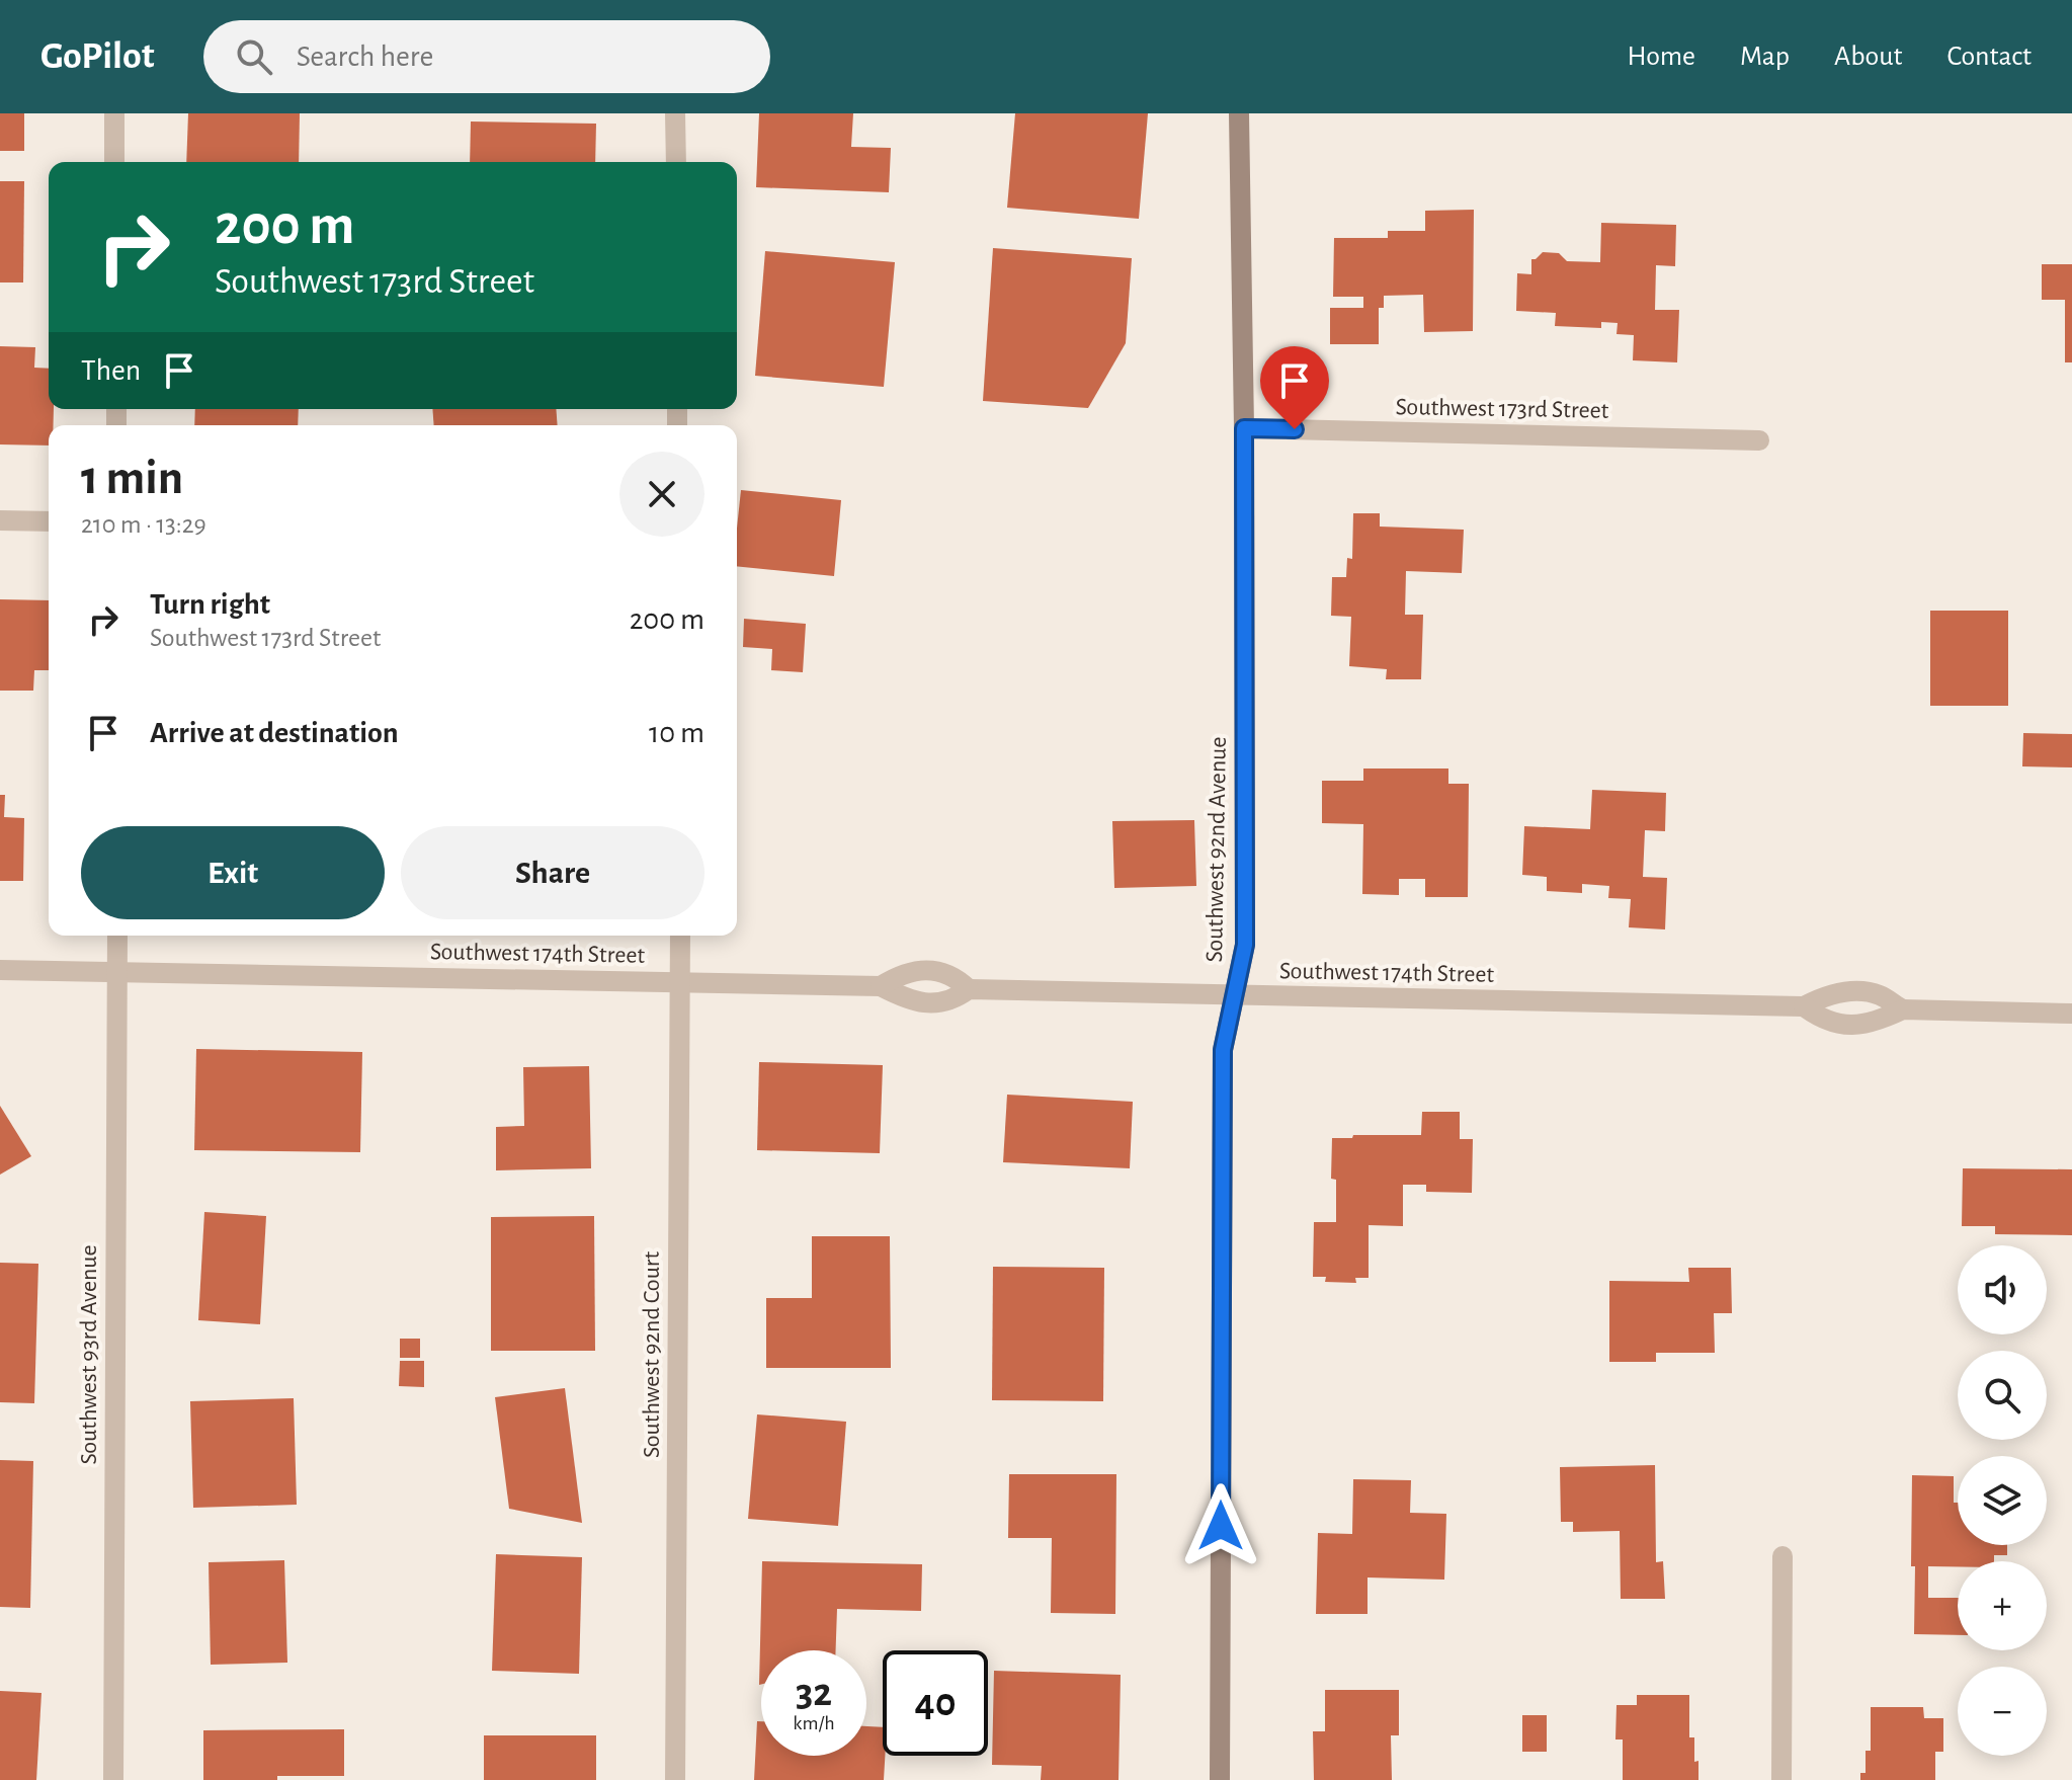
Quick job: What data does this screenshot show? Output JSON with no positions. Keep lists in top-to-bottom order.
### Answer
{
  "streets": {
    "street": [
      "Southwest 173rd Street",
      "Southwest 92nd Avenue",
      "Southwest 174th Street",
      "Southwest 93rd Avenue",
      "Southwest 92nd Court"
    ]
  },
  "crossings": [
    ["Southwest 173rd Street", "Southwest 92nd Avenue"],
    ["Southwest 92nd Avenue", "Southwest 174th Street"],
    ["Southwest 174th Street", "Southwest 93rd Avenue"],
    ["Southwest 174th Street", "Southwest 92nd Court"]
  ],
  "page": {
    "header": "GoPilot",
    "search": "Search here",
    "nav": [
      "Home",
      "Map",
      "About",
      "Contact"
    ],
    "turn": ["200 m", "Southwest 173rd Street"],
    "then": "Then",
    "heading": ["1 min", "210 m · 13:29"],
    "list": [
      {
        "name": "Turn right",
        "note": "Southwest 173rd Street",
        "value": "200 m"
      },
      {
        "name": "Arrive at destination",
        "value": "10 m"
      }
    ],
    "buttons": ["Exit", "Share"],
    "map_buttons": ["+", "−"],
    "speed": "32 km/h",
    "limit": "40"
  }
}
